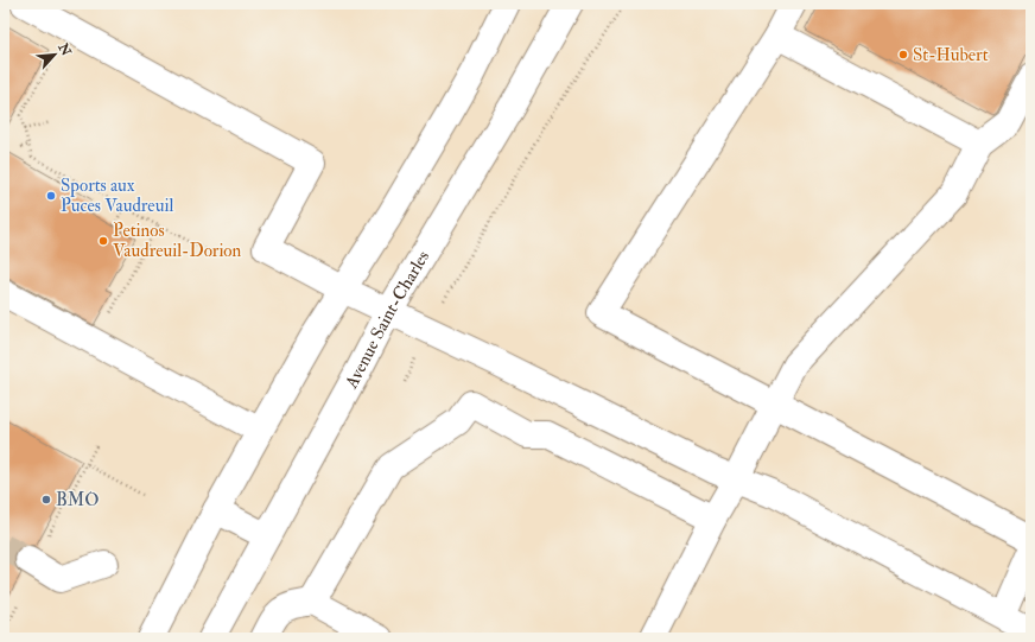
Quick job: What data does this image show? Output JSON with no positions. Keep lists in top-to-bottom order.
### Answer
{
  "streets": {
    "street": ["Avenue Saint-Charles"]
  },
  "places": [
    "St-Hubert",
    "Sports aux Puces Vaudreuil",
    "Petinos Vaudreuil-Dorion",
    "BMO"
  ],
  "north": "top right"
}
